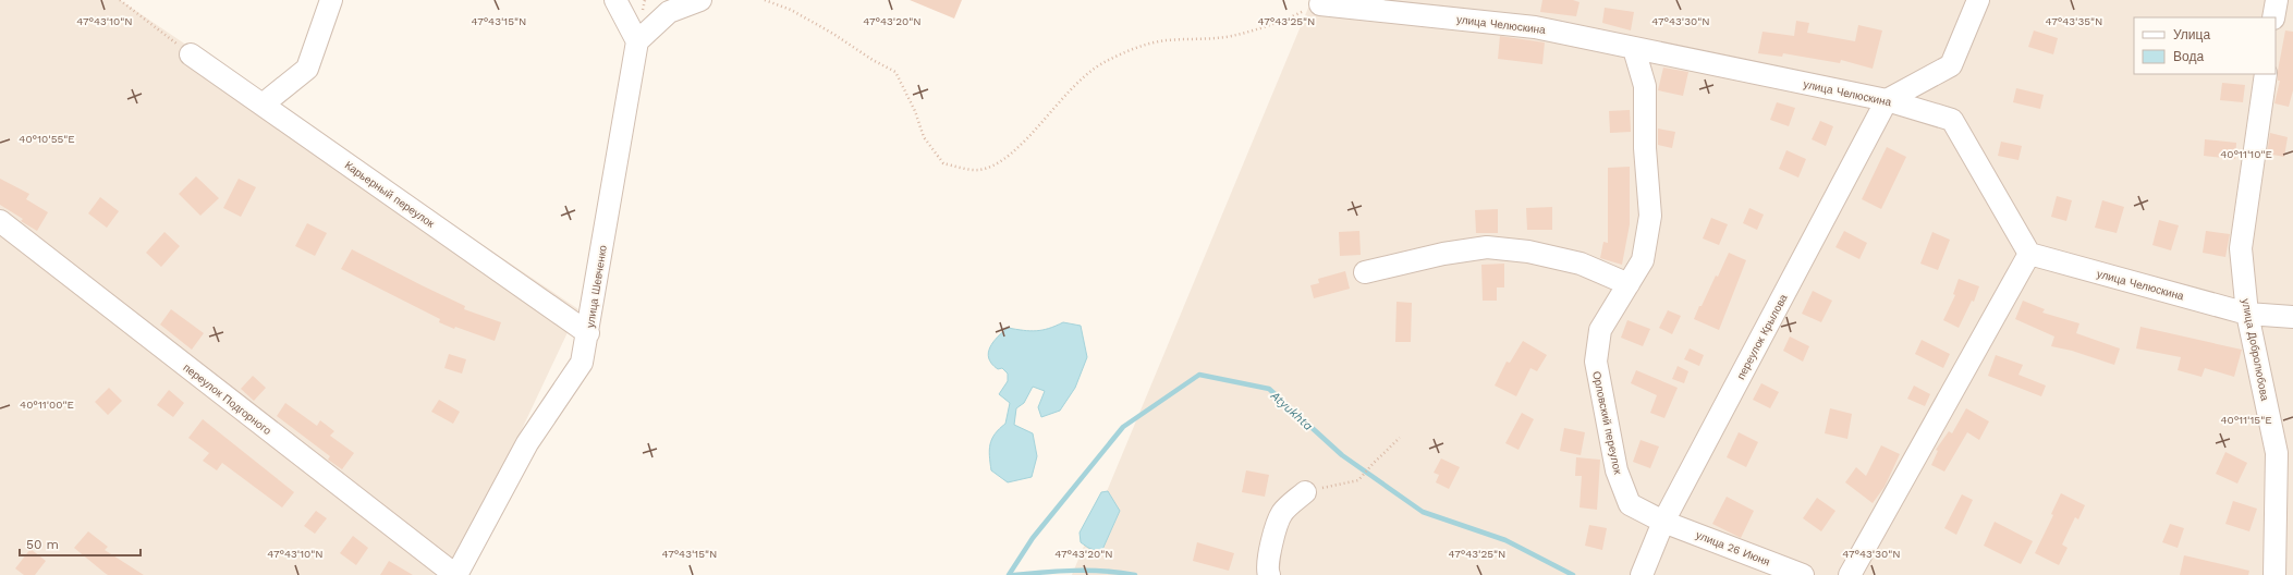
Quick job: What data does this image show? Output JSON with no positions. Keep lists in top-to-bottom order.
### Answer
{
  "streets": {
    "street": [
      "улица Челюскина",
      "Карьерный переулок",
      "улица Шевченко",
      "переулок Крылова",
      "улица Добролюбова",
      "переулок Подгорного",
      "Орловский переулок",
      "улица 26 Июня"
    ]
  },
  "crossings": [
    ["улица Челюскина", "переулок Крылова"],
    ["улица Челюскина", "улица Добролюбова"],
    ["улица Челюскина", "Орловский переулок"],
    ["Карьерный переулок", "улица Шевченко"],
    ["улица Шевченко", "переулок Подгорного"],
    ["переулок Крылова", "Орловский переулок"],
    ["переулок Крылова", "улица 26 Июня"],
    ["Орловский переулок", "улица 26 Июня"]
  ],
  "water": ["Atyukhta"],
  "legend": ["Улица", "Вода"],
  "scale_bar": "50 m",
  "coordinates": [
    "47°43'20\"N",
    "47°43'30\"N",
    "47°43'35\"N",
    "47°43'10\"N",
    "47°43'15\"N",
    "47°43'25\"N",
    "40°10'55\"E",
    "40°11'10\"E",
    "40°11'00\"E",
    "40°11'15\"E"
  ]
}
